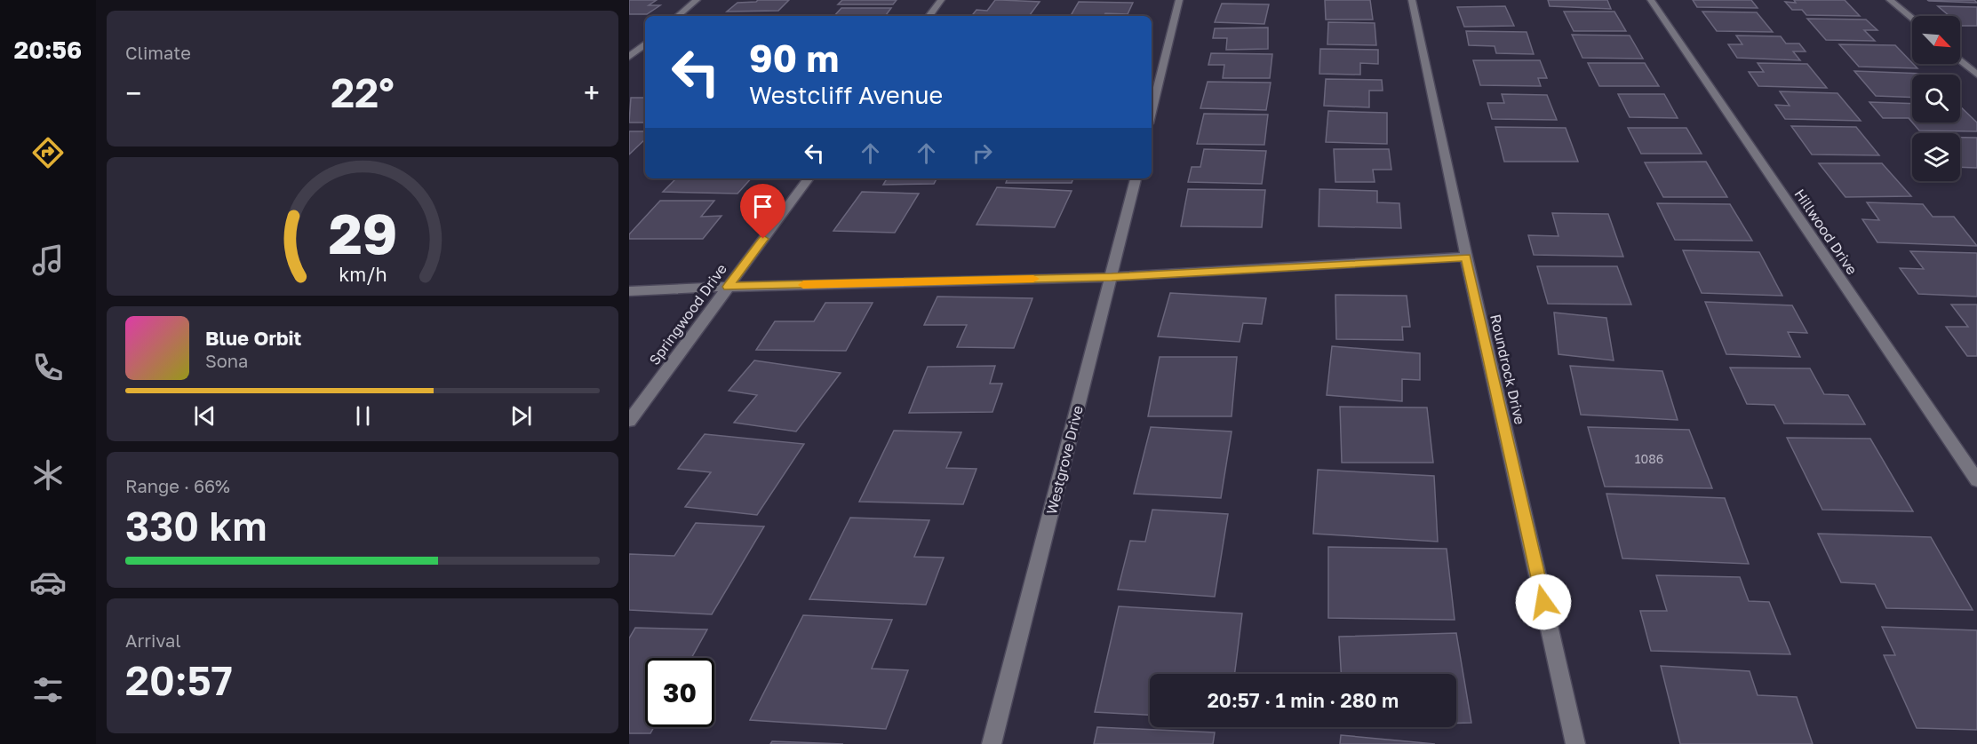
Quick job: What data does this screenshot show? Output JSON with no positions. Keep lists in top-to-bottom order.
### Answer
{
  "streets": {
    "street": [
      "Hillwood Drive",
      "Springwood Drive",
      "Roundrock Drive",
      "Westgrove Drive"
    ]
  },
  "house_numbers": ["1086"],
  "north": "bottom right",
  "page": {
    "tabs": "20:56",
    "tile": [
      "Climate",
      ["Range · 66%", "330 km"],
      ["Arrival", "20:57"]
    ],
    "turn": ["90 m", "Westcliff Avenue"],
    "heat": ["−", "22°", "+"],
    "song": ["Blue Orbit", "Sona"],
    "limit": "30",
    "trip": "20:57 · 1 min · 280 m",
    "gauge": ["29", "km/h"]
  }
}
